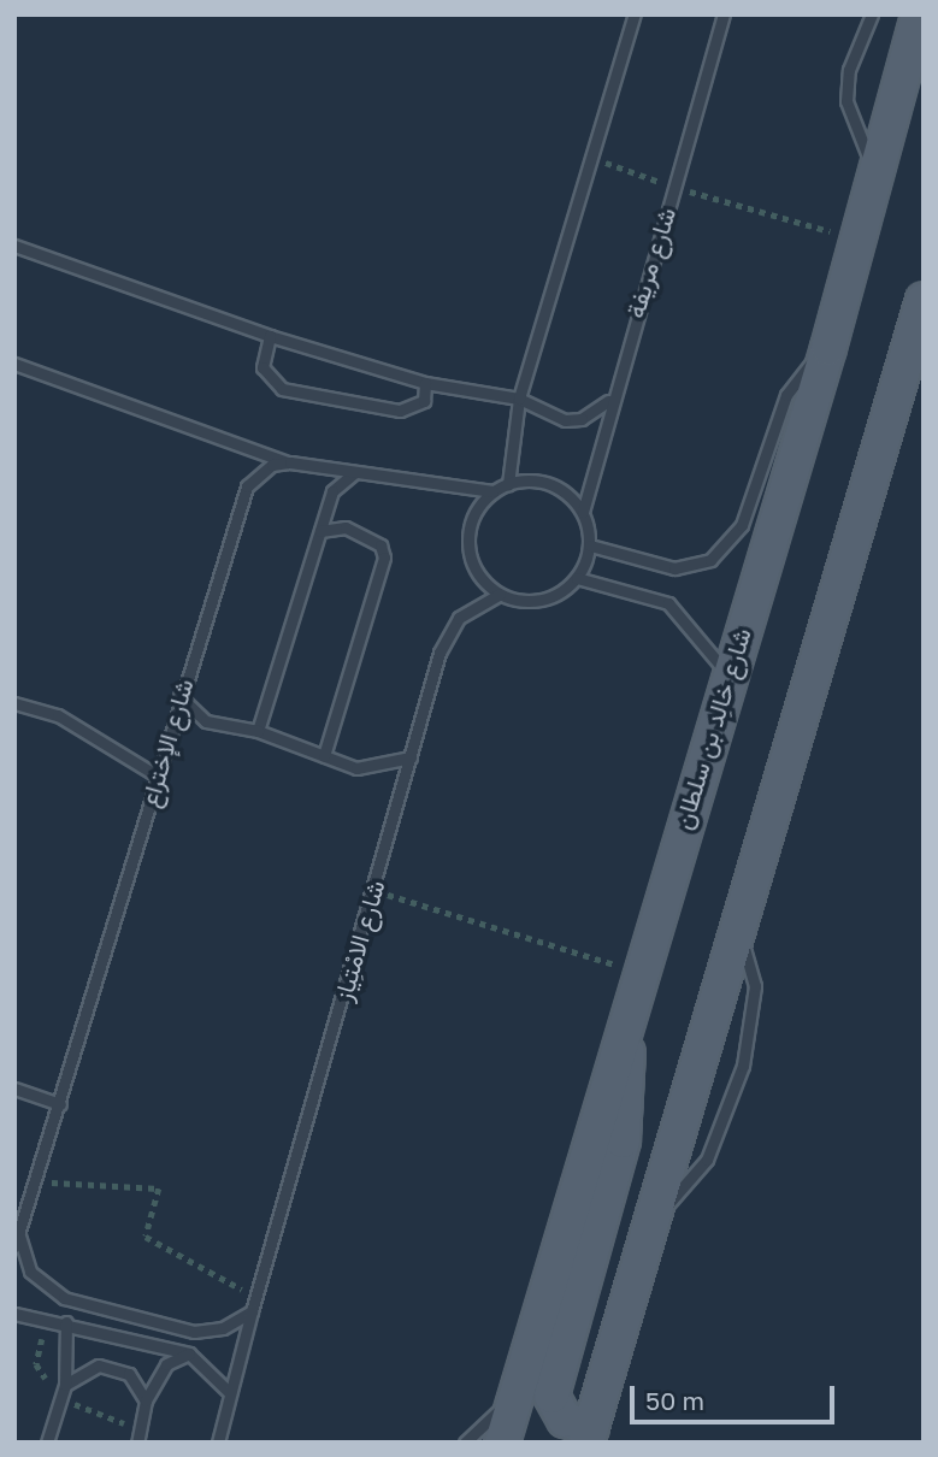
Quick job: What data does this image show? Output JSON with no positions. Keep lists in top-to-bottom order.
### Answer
{
  "streets": {
    "main road": ["شارع خالِد بن سلطان"],
    "lane": ["شارع مريفة", "شارع الإختراع", "شارع الامْتِياز"]
  },
  "crossings": [
    ["شارع مريفة", "شارع الامْتِياز"]
  ],
  "scale_bar": "50 m"
}
